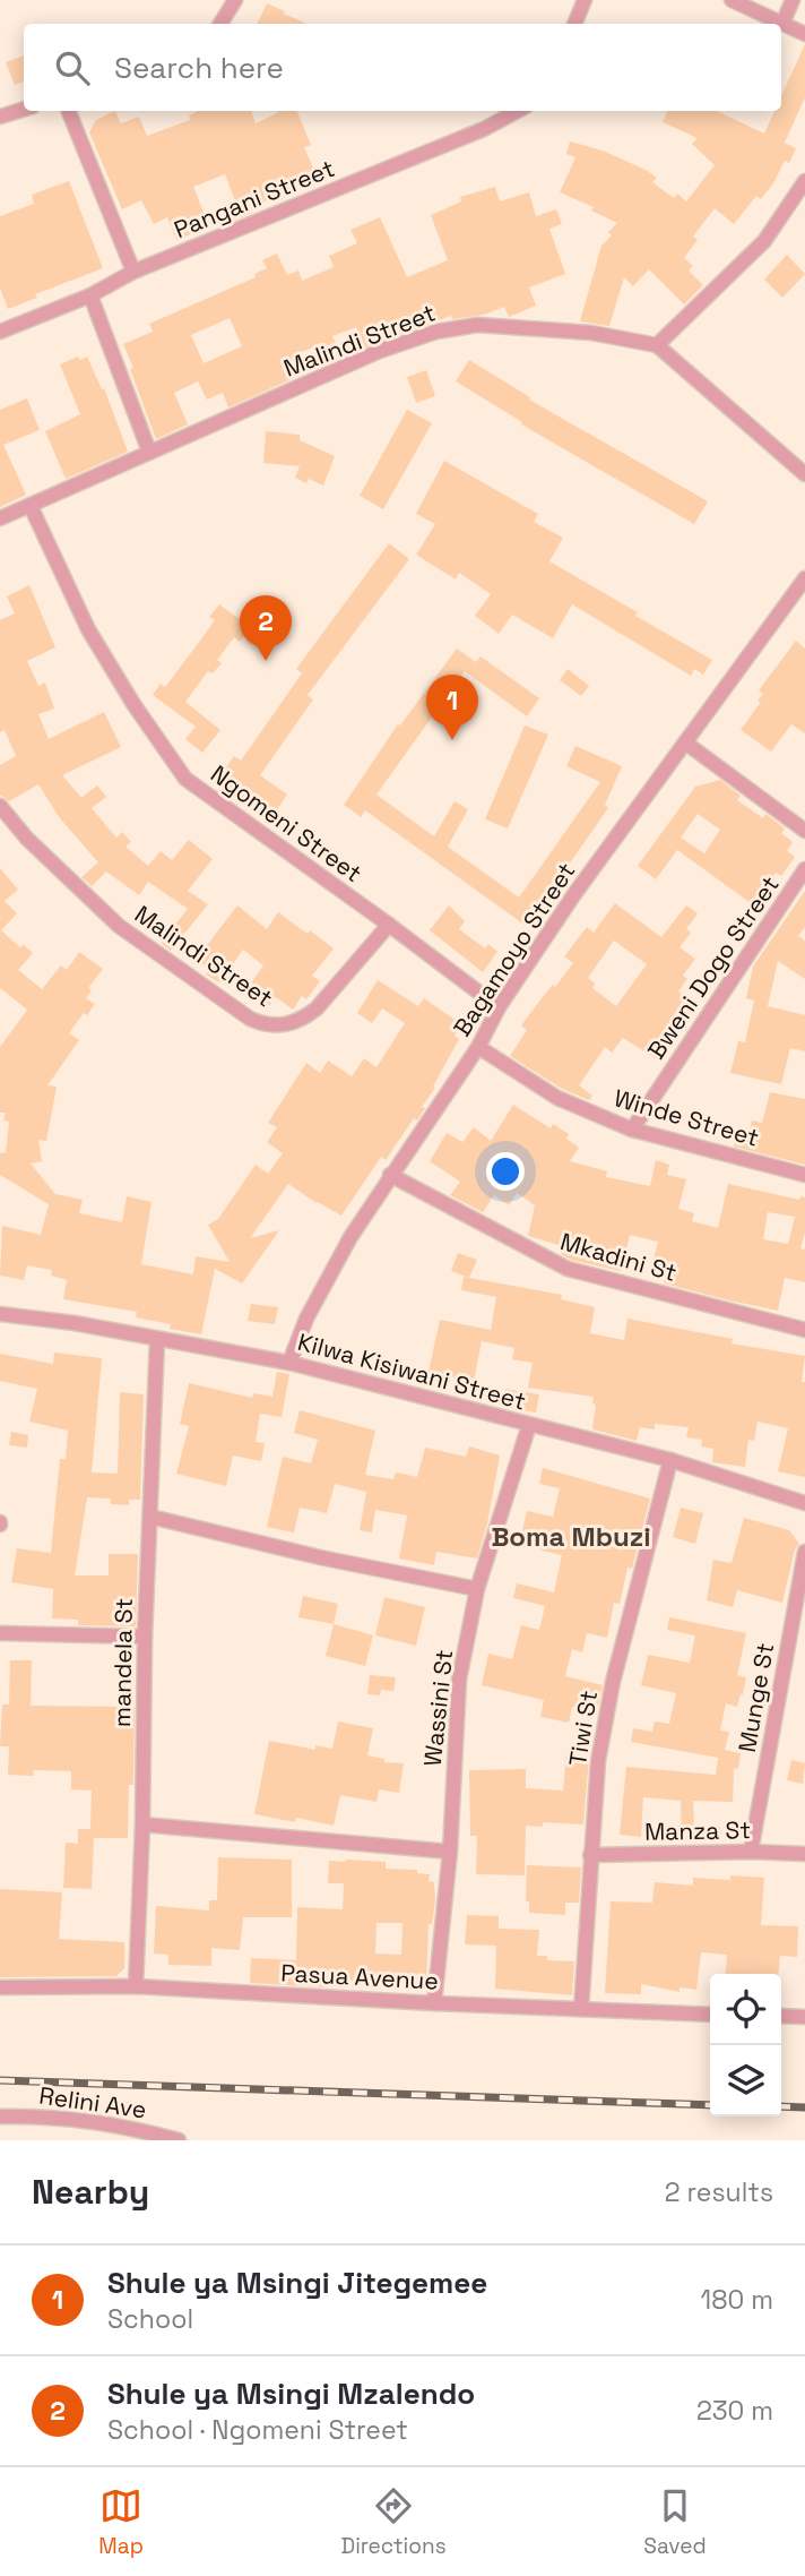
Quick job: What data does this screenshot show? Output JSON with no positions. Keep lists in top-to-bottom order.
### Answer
{
  "streets": {
    "street": [
      "Pangani Street",
      "Malindi Street",
      "Ngomeni Street",
      "Bagamoyo Street",
      "Bweni Dogo Street",
      "Winde Street",
      "Mkadini St",
      "Kilwa Kisiwani Street",
      "mandela St",
      "Munge St",
      "Wassini St",
      "Tiwi St",
      "Manza St",
      "Pasua Avenue",
      "Relini Ave"
    ]
  },
  "crossings": [
    ["Malindi Street", "Ngomeni Street"],
    ["Ngomeni Street", "Bagamoyo Street"],
    ["Bagamoyo Street", "Winde Street"],
    ["Bagamoyo Street", "Mkadini St"],
    ["Bagamoyo Street", "Kilwa Kisiwani Street"],
    ["Bweni Dogo Street", "Winde Street"],
    ["Kilwa Kisiwani Street", "mandela St"],
    ["Kilwa Kisiwani Street", "Wassini St"],
    ["Kilwa Kisiwani Street", "Tiwi St"],
    ["mandela St", "Pasua Avenue"],
    ["Munge St", "Manza St"],
    ["Wassini St", "Pasua Avenue"],
    ["Tiwi St", "Manza St"],
    ["Tiwi St", "Pasua Avenue"]
  ],
  "districts": ["Boma Mbuzi"],
  "page": {
    "search": "Search here",
    "pins": ["2", "1"],
    "heading": ["Nearby", "2 results"],
    "list": [
      {
        "mark": "1",
        "name": "Shule ya Msingi Jitegemee",
        "note": "School",
        "value": "180 m"
      },
      {
        "mark": "2",
        "name": "Shule ya Msingi Mzalendo",
        "note": "School · Ngomeni Street",
        "value": "230 m"
      }
    ],
    "nav": ["Map", "Directions", "Saved"]
  }
}
